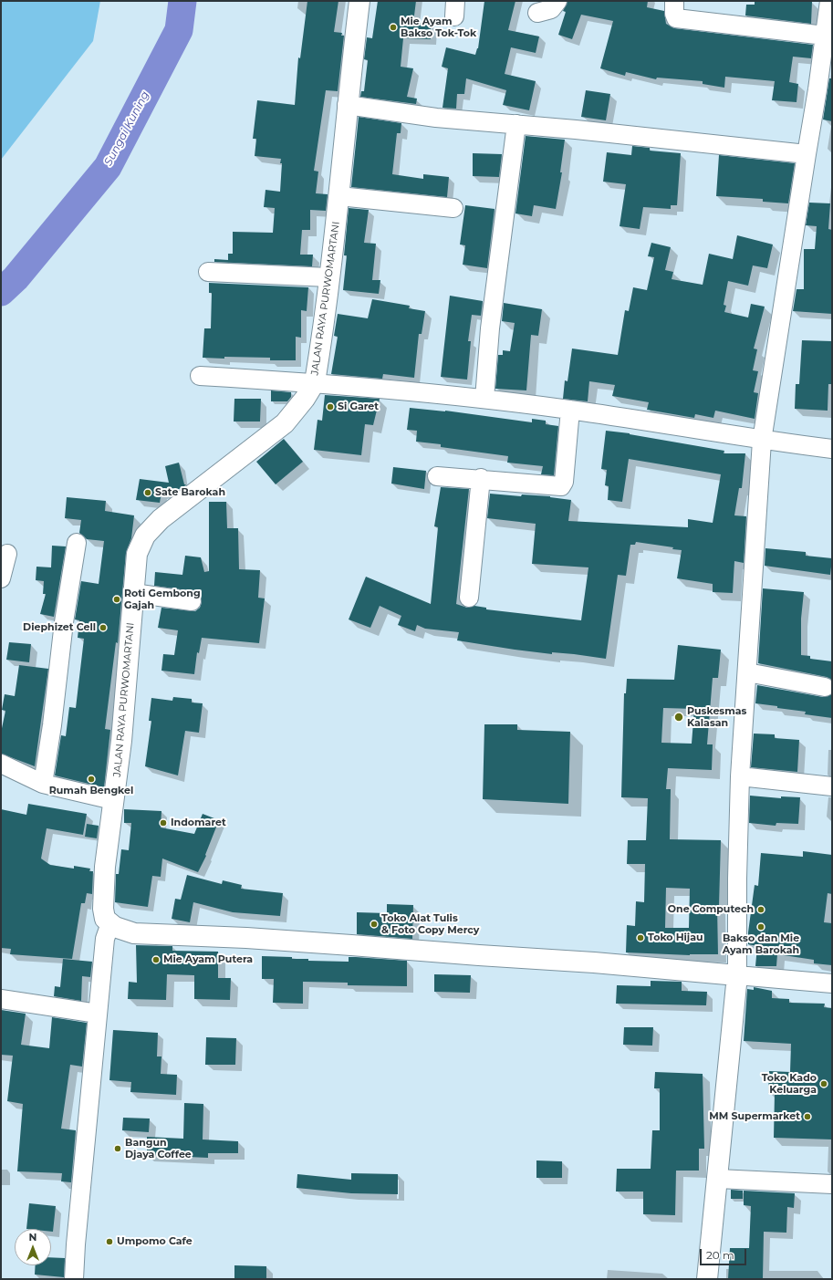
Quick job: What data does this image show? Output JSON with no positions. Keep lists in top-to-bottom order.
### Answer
{
  "streets": {
    "street": ["JALAN RAYA PURWOMARTANI"]
  },
  "water": ["Sungai Kuning"],
  "places": [
    "Mie Ayam Bakso Tok-Tok",
    "Si Garet",
    "Sate Barokah",
    "Roti Gembong Gajah",
    "Diephizet Cell",
    "Puskesmas Kalasan",
    "Rumah Bengkel",
    "Indomaret",
    "One Computech",
    "Toko Alat Tulis & Foto Copy Mercy",
    "Bakso dan Mie Ayam Barokah",
    "Toko Hijau",
    "Mie Ayam Putera",
    "Toko Kado Keluarga",
    "MM Supermarket",
    "Bangun Djaya Coffee",
    "Umpomo Cafe"
  ],
  "scale_bar": "20 m",
  "north": "top"
}
